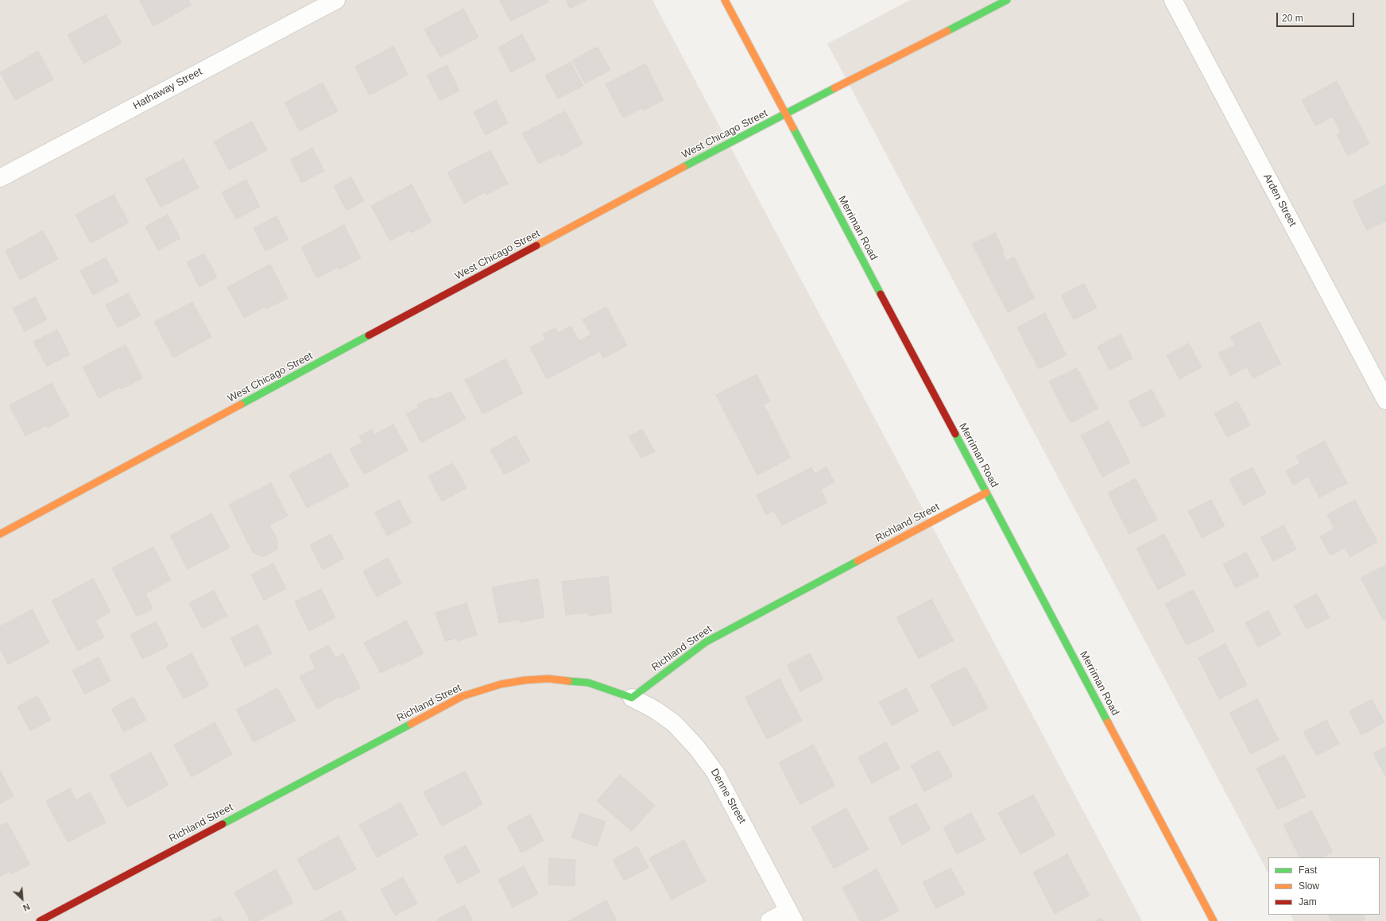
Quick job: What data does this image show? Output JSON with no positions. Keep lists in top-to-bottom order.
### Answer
{
  "streets": {
    "street": [
      "Hathaway Street",
      "West Chicago Street",
      "Arden Street",
      "Merriman Road",
      "Richland Street",
      "Denne Street"
    ]
  },
  "crossings": [
    ["West Chicago Street", "Merriman Road"],
    ["Merriman Road", "Richland Street"],
    ["Richland Street", "Denne Street"]
  ],
  "legend": ["Fast", "Slow", "Jam"],
  "scale_bar": "20 m",
  "north": "bottom right"
}
